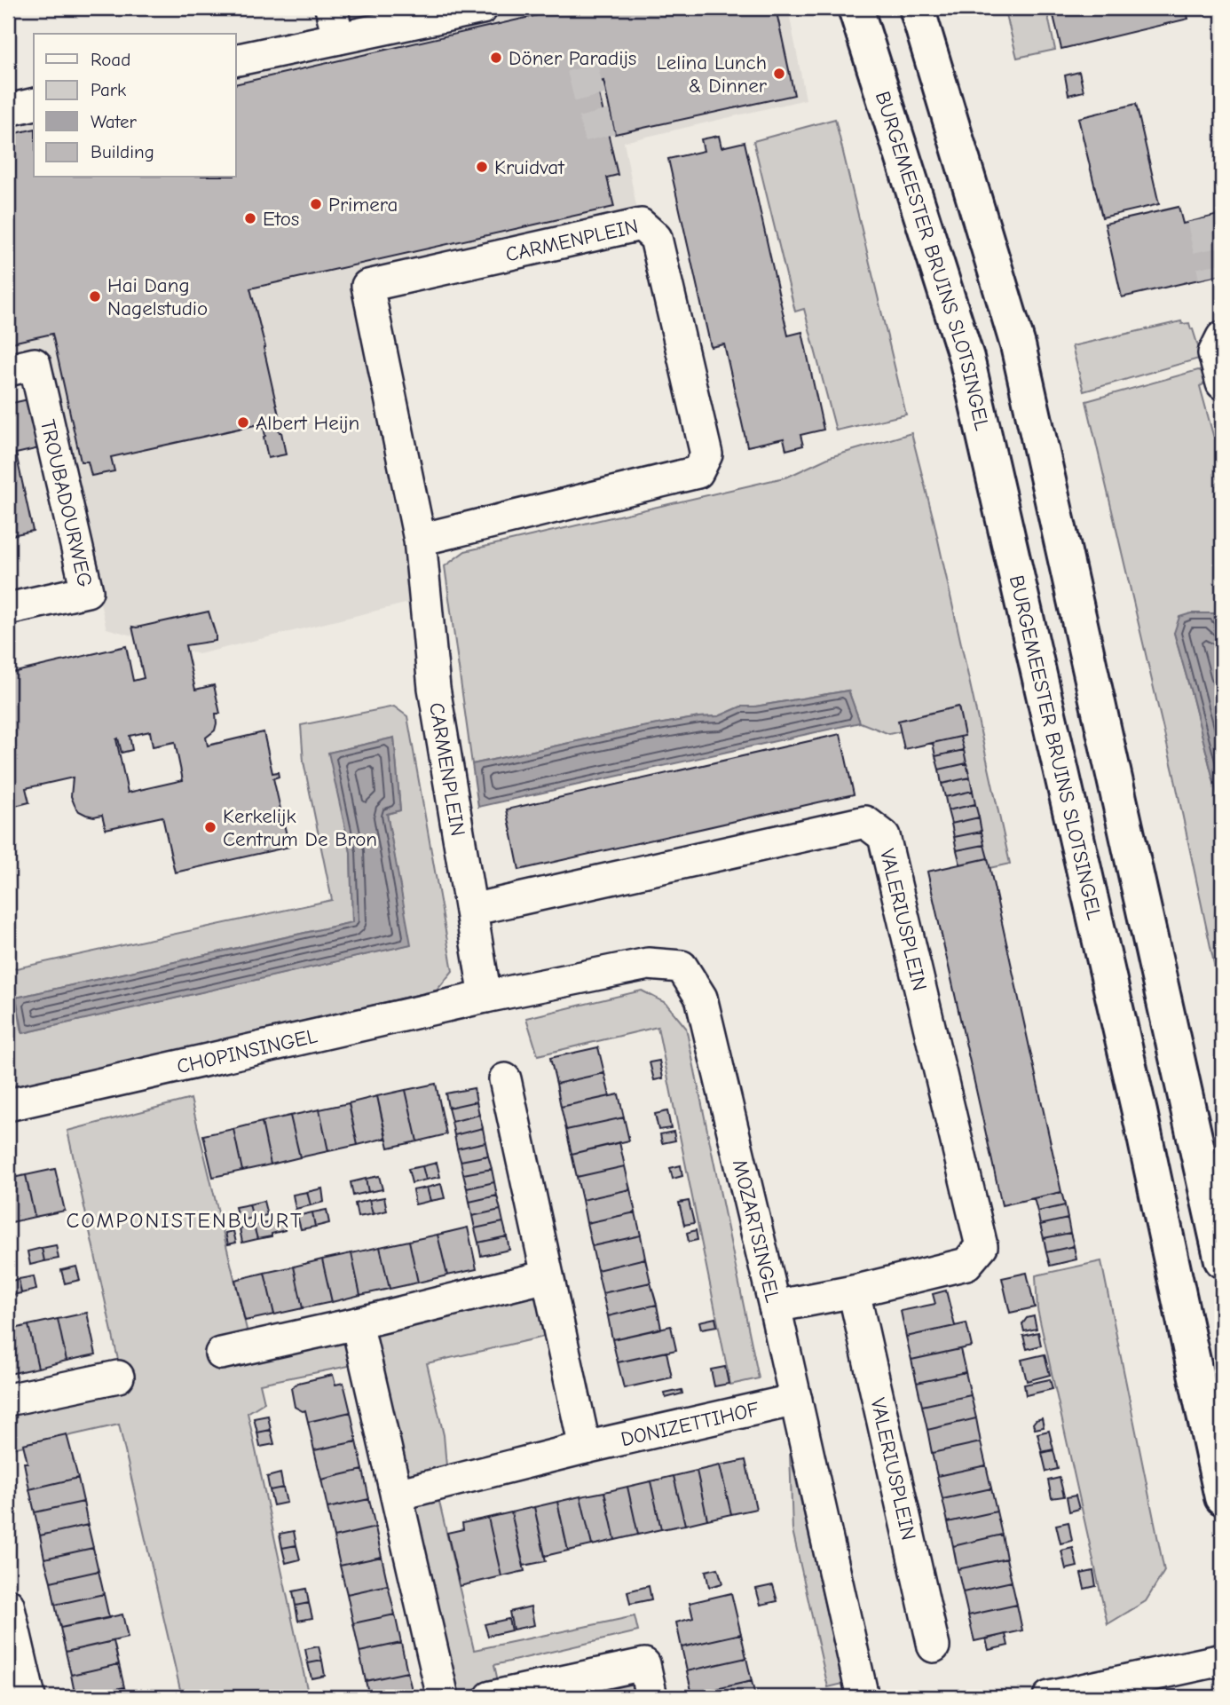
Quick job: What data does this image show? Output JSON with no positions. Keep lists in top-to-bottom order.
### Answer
{
  "streets": {
    "main road": ["BURGEMEESTER BRUINS SLOTSINGEL"],
    "street": [
      "CARMENPLEIN",
      "TROUBADOURWEG",
      "VALERIUSPLEIN",
      "CHOPINSINGEL",
      "MOZARTSINGEL",
      "DONIZETTIHOF"
    ]
  },
  "crossings": [
    ["CARMENPLEIN", "VALERIUSPLEIN"],
    ["CARMENPLEIN", "CHOPINSINGEL"],
    ["CARMENPLEIN", "MOZARTSINGEL"],
    ["VALERIUSPLEIN", "MOZARTSINGEL"],
    ["CHOPINSINGEL", "MOZARTSINGEL"],
    ["MOZARTSINGEL", "DONIZETTIHOF"]
  ],
  "districts": ["COMPONISTENBUURT"],
  "places": [
    "Döner Paradijs",
    "Lelina Lunch & Dinner",
    "Kruidvat",
    "Primera",
    "Etos",
    "Hai Dang Nagelstudio",
    "Albert Heijn",
    "Kerkelijk Centrum De Bron"
  ],
  "legend": [
    "Road",
    "Park",
    "Water",
    "Building"
  ]
}
